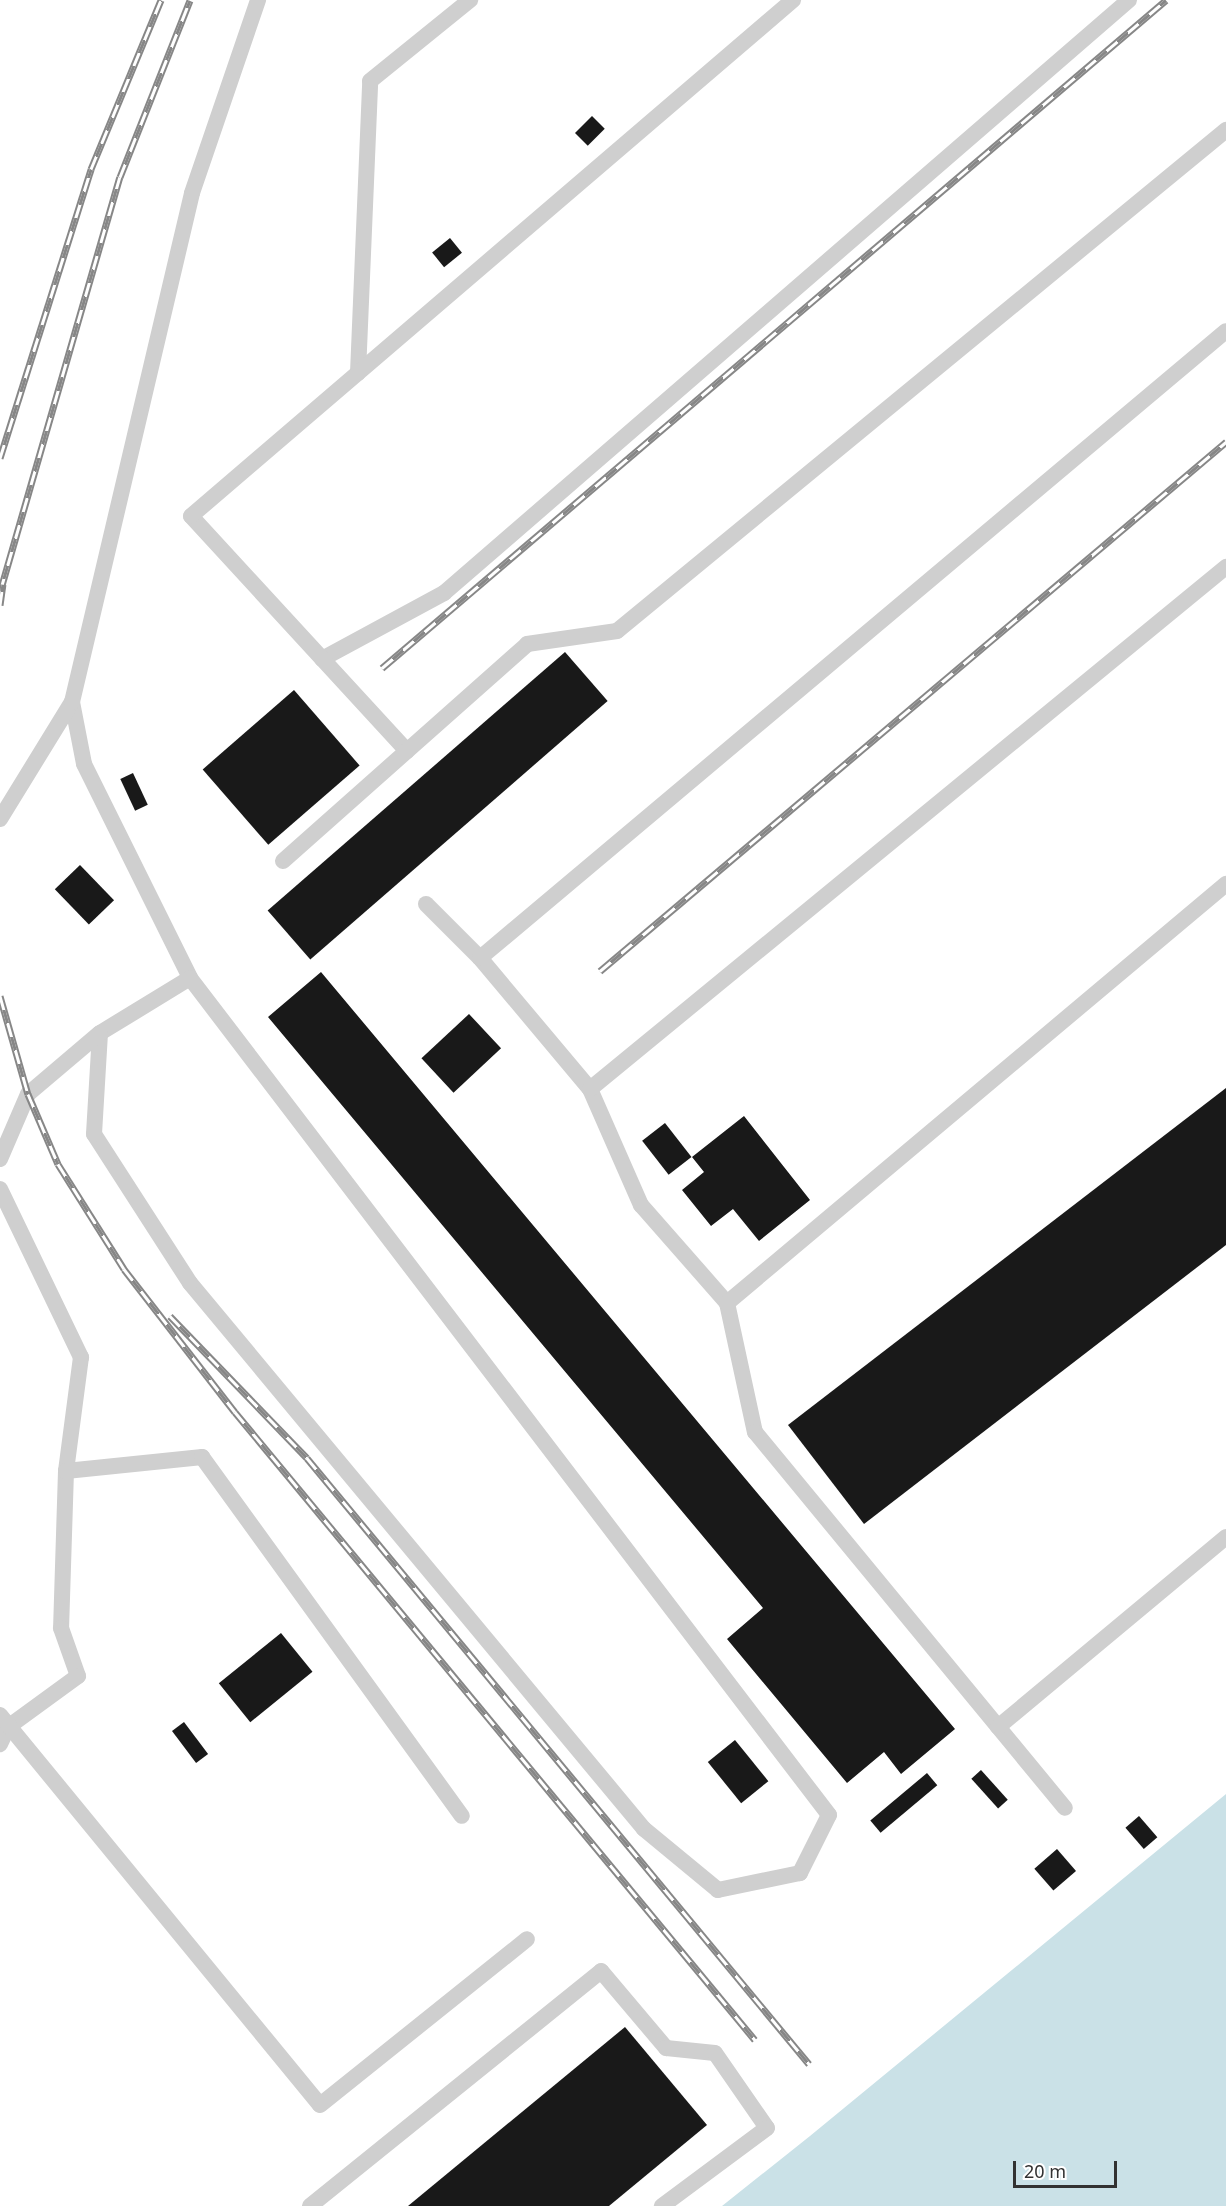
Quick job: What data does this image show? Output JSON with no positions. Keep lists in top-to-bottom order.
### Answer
{
  "scale_bar": "20 m"
}
